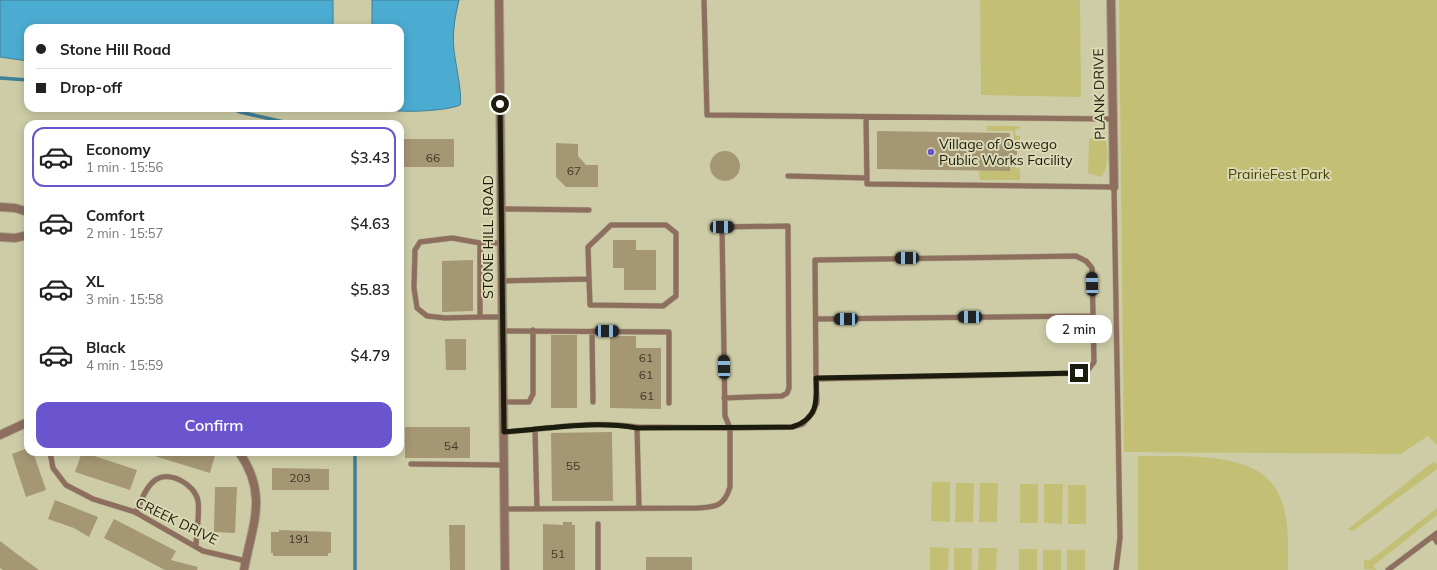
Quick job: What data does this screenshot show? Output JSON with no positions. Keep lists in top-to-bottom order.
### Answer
{
  "streets": {
    "street": ["PLANK DRIVE", "STONE HILL ROAD"],
    "lane": ["CREEK DRIVE"]
  },
  "parks": ["PrairieFest Park"],
  "places": ["Village of Oswego Public Works Facility"],
  "house_numbers": [
    "66",
    "67",
    "61",
    "61",
    "61",
    "54",
    "55",
    "203",
    "191",
    "51"
  ],
  "page": {
    "banner": ["Stone Hill Road", "Drop-off"],
    "list": [
      {
        "name": "Economy",
        "note": "1 min · 15:56",
        "value": "$3.43"
      },
      {
        "name": "Comfort",
        "note": "2 min · 15:57",
        "value": "$4.63"
      },
      {
        "name": "XL",
        "note": "3 min · 15:58",
        "value": "$5.83"
      },
      {
        "name": "Black",
        "note": "4 min · 15:59",
        "value": "$4.79"
      }
    ],
    "bubble": "2 min",
    "buttons": "Confirm"
  }
}
